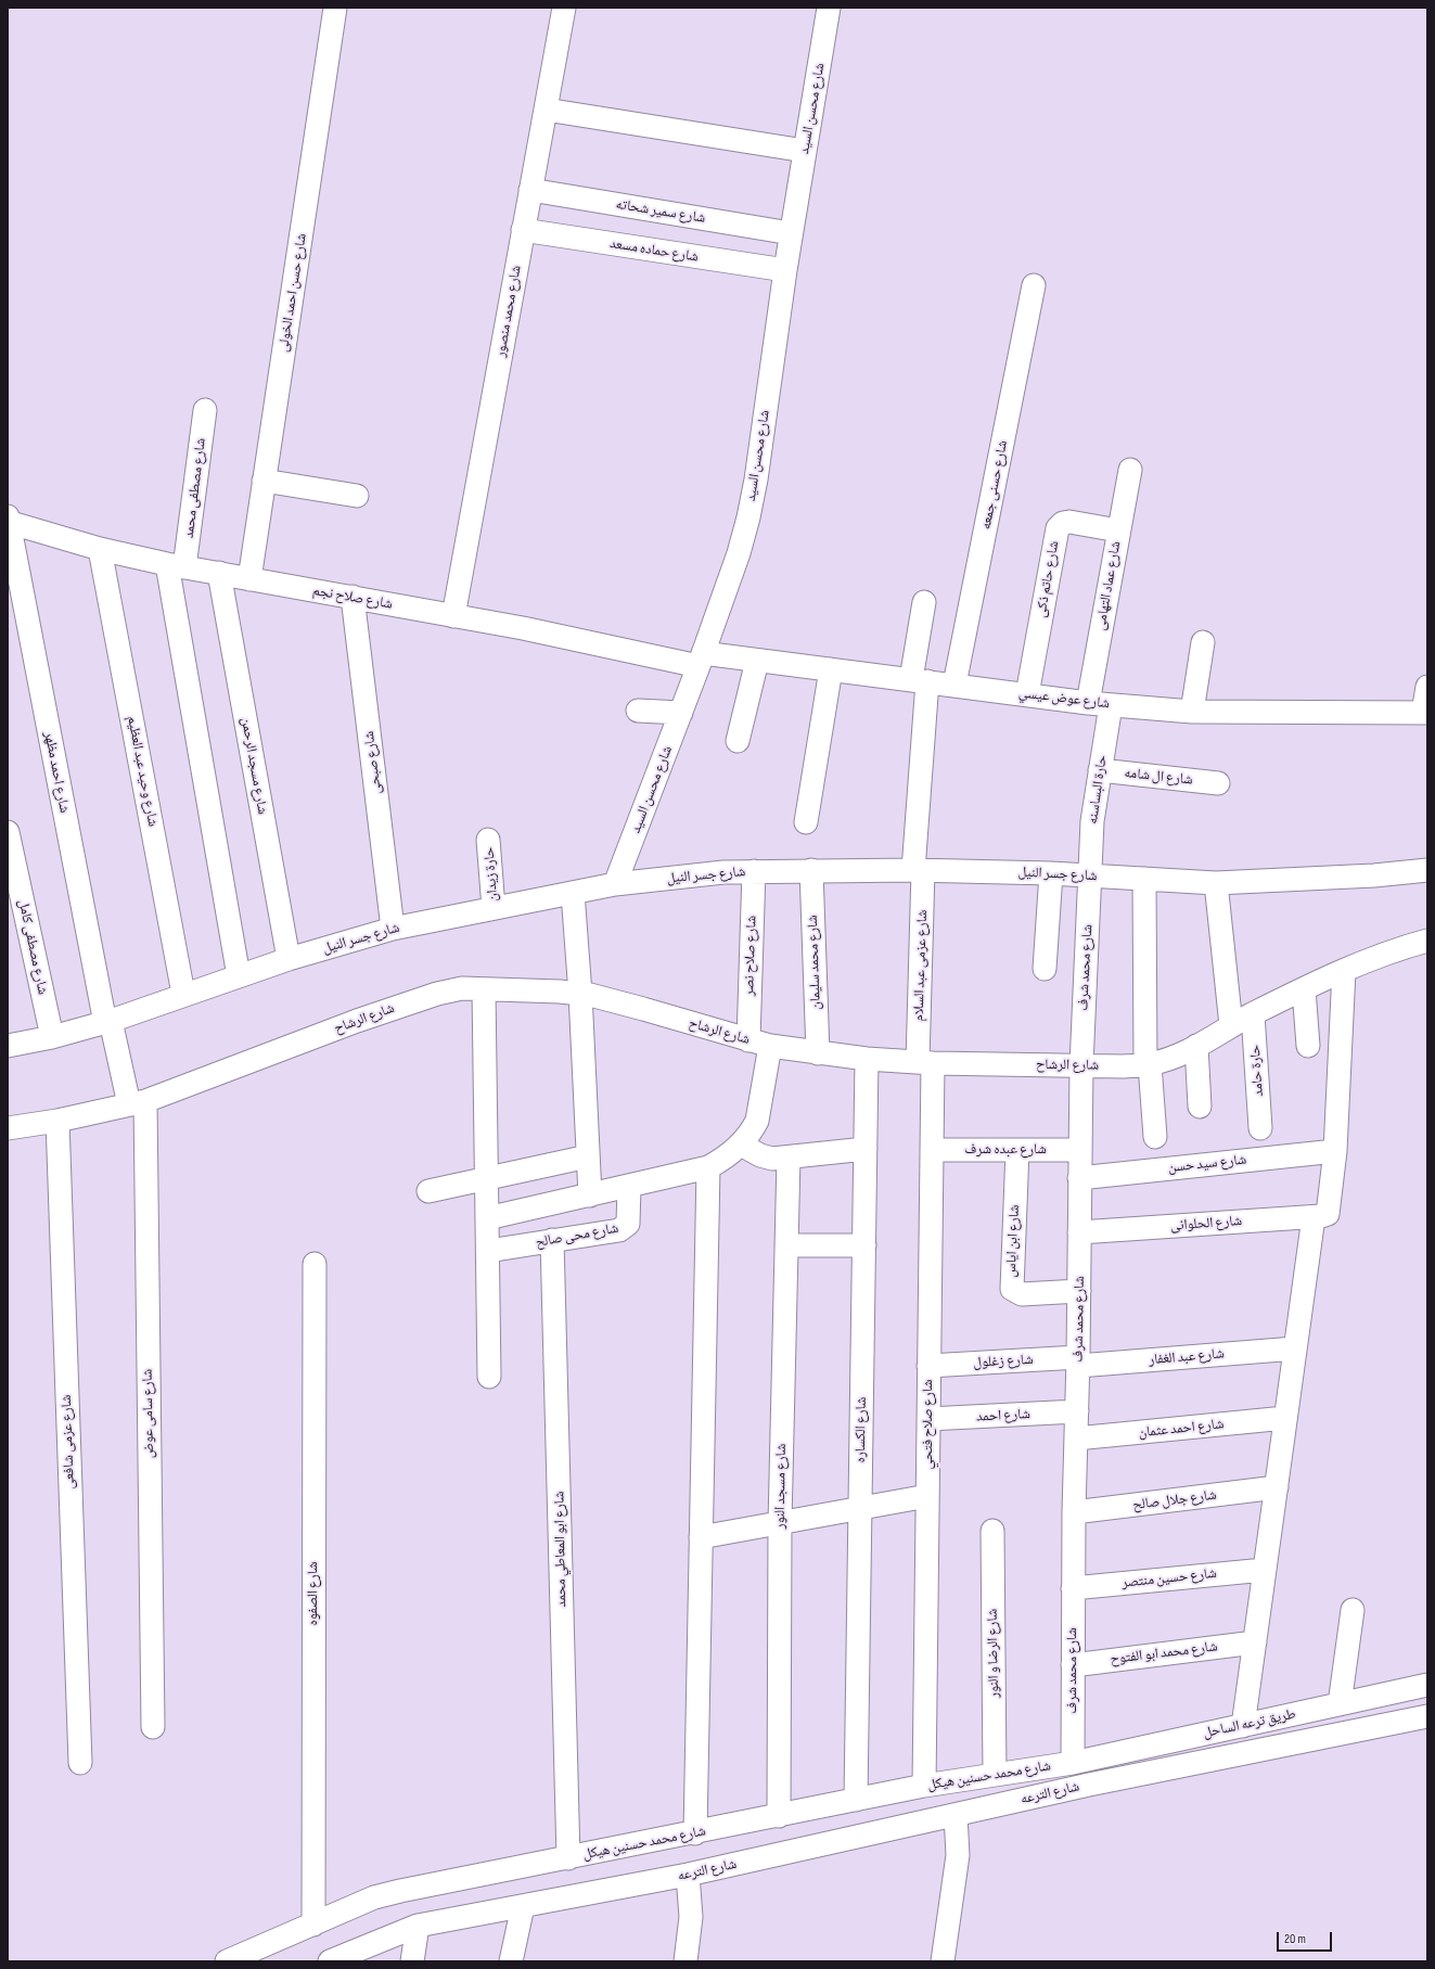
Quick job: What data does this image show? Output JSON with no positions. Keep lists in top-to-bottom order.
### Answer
{
  "streets": {
    "street": [
      "شارع محسن السيد",
      "شارع سمير شحاته",
      "شارع حماده مسعد",
      "شارع حسن احمد الخولى",
      "شارع محمد منصور",
      "شارع حسنى جمعه",
      "شارع مصطفى محمد",
      "شارع حاتم ذكى",
      "شارع عماد التهامى",
      "شارع صلاح نجم",
      "شارع عوض عيسي",
      "شارع صبحى",
      "شارع مسجد الرحمن",
      "شارع وحيد عبد العظيم",
      "شارع احمد مظهر",
      "شارع ال شامه",
      "حارة البساسنه",
      "حارة زيدان",
      "شارع جسر النيل",
      "شارع مصطفى كامل",
      "شارع صلاح نصر",
      "شارع محمد سليمان",
      "شارع عزمى عبد السلام",
      "شارع محمد شرف",
      "شارع الرشاح",
      "حارة حامد",
      "شارع عبده شرف",
      "شارع سيد حسن",
      "شارع الحلوانى",
      "شارع محى صالح",
      "شارع ابن اياس",
      "شارع عبد الغفار",
      "شارع زغلول",
      "شارع سامى عوض",
      "شارع احمد",
      "شارع صلاح فتحي",
      "شارع احمد عثمان",
      "شارع الكساره",
      "شارع عزمى شافعى",
      "شارع مسجد النور",
      "شارع جلال صالح",
      "شارع ابو المعاطي محمد",
      "شارع حسين منتصر",
      "شارع الصفوه",
      "شارع الرضا و النور",
      "شارع محمد ابو الفتوح",
      "طريق ترعه الساحل",
      "شارع محمد حسنين هيكل",
      "شارع الترعه"
    ]
  },
  "crossings": [
    ["شارع محسن السيد", "شارع سمير شحاته"],
    ["شارع محسن السيد", "شارع حماده مسعد"],
    ["شارع محسن السيد", "شارع صلاح نجم"],
    ["شارع محسن السيد", "شارع عوض عيسي"],
    ["شارع محسن السيد", "شارع جسر النيل"],
    ["شارع سمير شحاته", "شارع محمد منصور"],
    ["شارع حماده مسعد", "شارع محمد منصور"],
    ["شارع حسن احمد الخولى", "شارع صلاح نجم"],
    ["شارع محمد منصور", "شارع صلاح نجم"],
    ["شارع حسنى جمعه", "شارع عوض عيسي"],
    ["شارع مصطفى محمد", "شارع صلاح نجم"],
    ["شارع مصطفى محمد", "شارع جسر النيل"],
    ["شارع حاتم ذكى", "شارع عماد التهامى"],
    ["شارع حاتم ذكى", "شارع عوض عيسي"],
    ["شارع عماد التهامى", "شارع عوض عيسي"],
    ["شارع صلاح نجم", "شارع عوض عيسي"],
    ["شارع صلاح نجم", "شارع صبحى"],
    ["شارع صلاح نجم", "شارع مسجد الرحمن"],
    ["شارع صلاح نجم", "شارع وحيد عبد العظيم"],
    ["شارع صلاح نجم", "شارع احمد مظهر"],
    ["شارع عوض عيسي", "حارة البساسنه"],
    ["شارع عوض عيسي", "شارع عزمى عبد السلام"],
    ["شارع صبحى", "شارع جسر النيل"],
    ["شارع مسجد الرحمن", "شارع جسر النيل"],
    ["شارع وحيد عبد العظيم", "شارع جسر النيل"],
    ["شارع احمد مظهر", "شارع جسر النيل"],
    ["شارع احمد مظهر", "شارع الرشاح"],
    ["شارع احمد مظهر", "شارع سامى عوض"],
    ["شارع ال شامه", "حارة البساسنه"],
    ["حارة البساسنه", "شارع جسر النيل"],
    ["حارة البساسنه", "شارع محمد شرف"],
    ["حارة زيدان", "شارع جسر النيل"],
    ["شارع جسر النيل", "شارع مصطفى كامل"],
    ["شارع جسر النيل", "شارع صلاح نصر"],
    ["شارع جسر النيل", "شارع محمد سليمان"],
    ["شارع جسر النيل", "شارع عزمى عبد السلام"],
    ["شارع جسر النيل", "شارع محمد شرف"],
    ["شارع صلاح نصر", "شارع الرشاح"],
    ["شارع محمد سليمان", "شارع الرشاح"],
    ["شارع عزمى عبد السلام", "شارع الرشاح"],
    ["شارع عزمى عبد السلام", "شارع صلاح فتحي"],
    ["شارع محمد شرف", "شارع الرشاح"],
    ["شارع محمد شرف", "شارع عبده شرف"],
    ["شارع محمد شرف", "شارع سيد حسن"],
    ["شارع محمد شرف", "شارع الحلوانى"],
    ["شارع محمد شرف", "شارع ابن اياس"],
    ["شارع محمد شرف", "شارع عبد الغفار"],
    ["شارع محمد شرف", "شارع زغلول"],
    ["شارع محمد شرف", "شارع احمد"],
    ["شارع محمد شرف", "شارع احمد عثمان"],
    ["شارع محمد شرف", "شارع جلال صالح"],
    ["شارع محمد شرف", "شارع حسين منتصر"],
    ["شارع محمد شرف", "شارع محمد ابو الفتوح"],
    ["شارع محمد شرف", "طريق ترعه الساحل"],
    ["شارع محمد شرف", "شارع محمد حسنين هيكل"],
    ["شارع الرشاح", "حارة حامد"],
    ["شارع الرشاح", "شارع سامى عوض"],
    ["شارع الرشاح", "شارع صلاح فتحي"],
    ["شارع الرشاح", "شارع الكساره"],
    ["شارع الرشاح", "شارع عزمى شافعى"],
    ["شارع عبده شرف", "شارع ابن اياس"],
    ["شارع عبده شرف", "شارع صلاح فتحي"],
    ["شارع محى صالح", "شارع ابو المعاطي محمد"],
    ["شارع عبد الغفار", "شارع زغلول"],
    ["شارع زغلول", "شارع صلاح فتحي"],
    ["شارع احمد", "شارع صلاح فتحي"],
    ["شارع صلاح فتحي", "شارع محمد حسنين هيكل"],
    ["شارع الكساره", "شارع محمد حسنين هيكل"],
    ["شارع مسجد النور", "شارع محمد حسنين هيكل"],
    ["شارع ابو المعاطي محمد", "شارع محمد حسنين هيكل"],
    ["شارع الصفوه", "شارع محمد حسنين هيكل"],
    ["شارع الرضا و النور", "شارع محمد حسنين هيكل"],
    ["طريق ترعه الساحل", "شارع محمد حسنين هيكل"],
    ["طريق ترعه الساحل", "شارع الترعه"]
  ],
  "scale_bar": "20 m"
}
